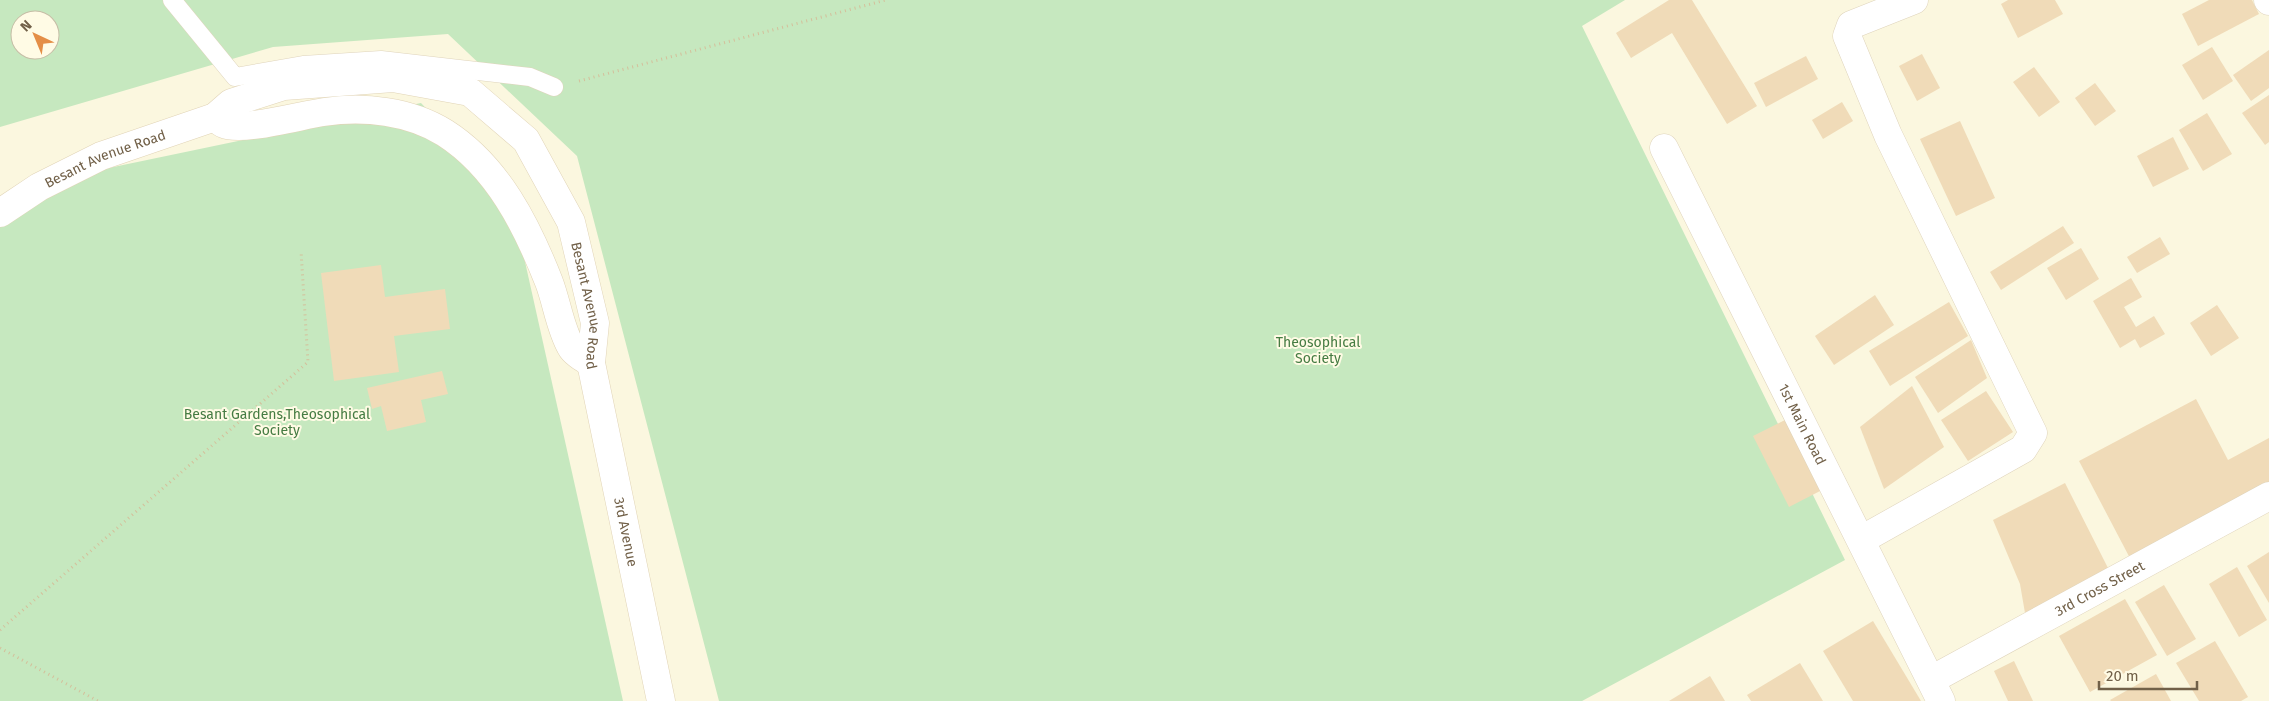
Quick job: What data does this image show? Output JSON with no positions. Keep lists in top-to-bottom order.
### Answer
{
  "streets": {
    "street": [
      "Besant Avenue Road",
      "1st Main Road",
      "3rd Avenue",
      "3rd Cross Street"
    ]
  },
  "crossings": [
    ["Besant Avenue Road", "3rd Avenue"],
    ["1st Main Road", "3rd Cross Street"]
  ],
  "parks": ["Theosophical Society", "Besant Gardens,Theosophical Society"],
  "scale_bar": "20 m",
  "north": "top left"
}
